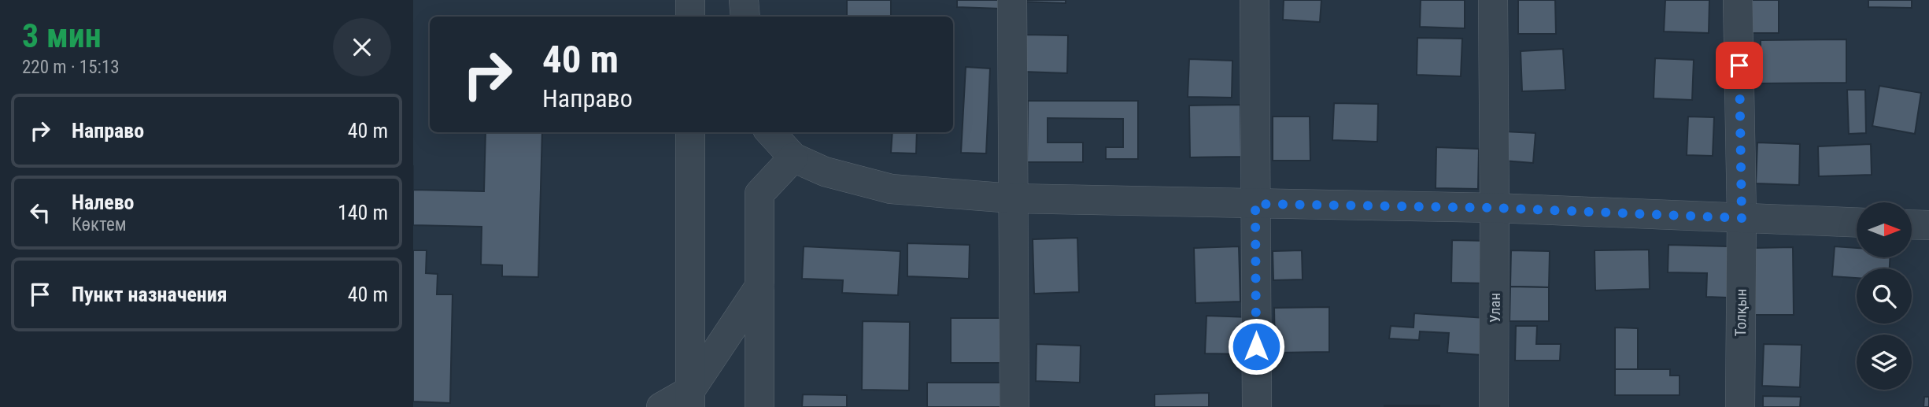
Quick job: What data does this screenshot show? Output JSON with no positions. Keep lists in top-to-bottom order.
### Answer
{
  "streets": {
    "street": ["Улан", "Толқын"]
  },
  "north": "right",
  "page": {
    "heading": ["3 мин", "220 m · 15:13"],
    "turn": ["40 m", "Направо"],
    "list": [
      {
        "name": "Направо",
        "value": "40 m"
      },
      {
        "name": "Налево",
        "note": "Көктем",
        "value": "140 m"
      },
      {
        "name": "Пункт назначения",
        "value": "40 m"
      }
    ]
  }
}
